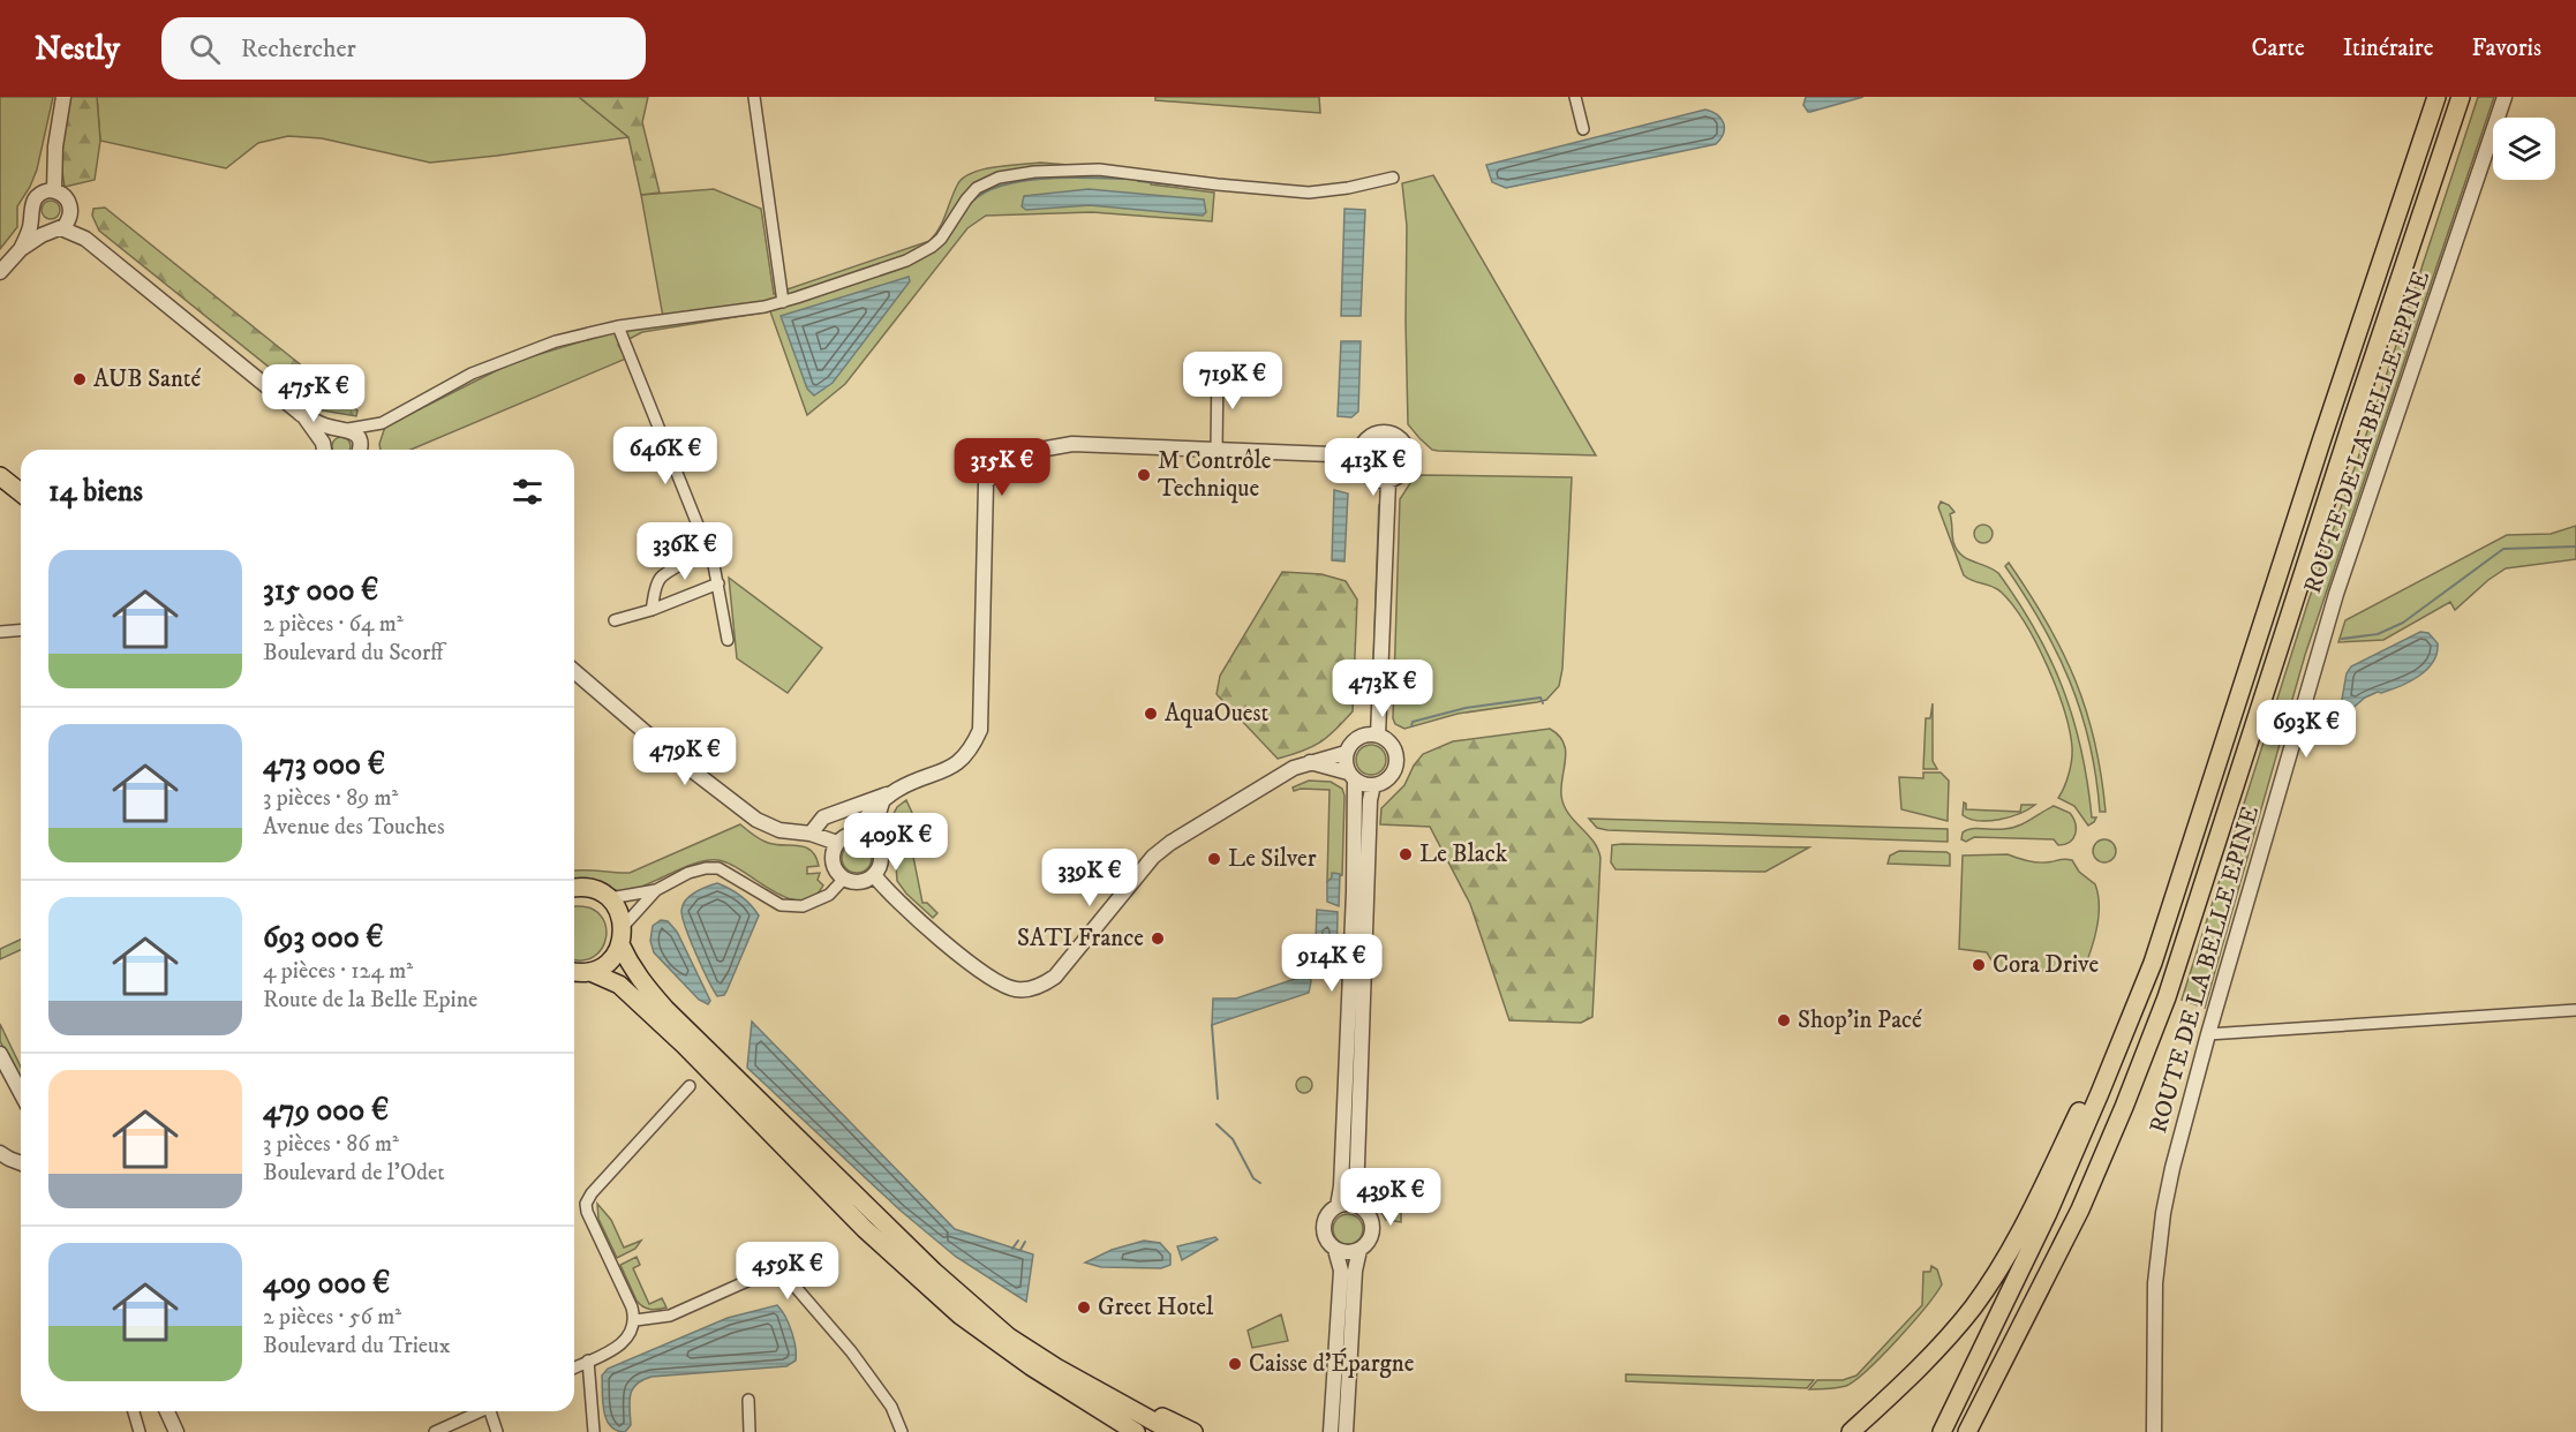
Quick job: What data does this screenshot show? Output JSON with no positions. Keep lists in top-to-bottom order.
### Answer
{
  "streets": {
    "street": ["ROUTE DE LA BELLE EPINE"]
  },
  "places": [
    "AUB Santé",
    "M Contrôle Technique",
    "AquaOuest",
    "Le Black",
    "Le Silver",
    "SATI France",
    "Cora Drive",
    "Shop'in Pacé",
    "Greet Hotel",
    "Caisse d'Épargne"
  ],
  "page": {
    "header": "Nestly",
    "search": "Rechercher",
    "nav": ["Carte", "Itinéraire", "Favoris"],
    "price": [
      "719K €",
      "475K €",
      "646K €",
      "315K €",
      "413K €",
      "336K €",
      "473K €",
      "693K €",
      "479K €",
      "409K €",
      "339K €",
      "914K €",
      "439K €",
      "459K €"
    ],
    "heading": "14 biens",
    "list": [
      {
        "name": "315 000 €",
        "note": "2 pièces · 64 m² · Boulevard du Scorff"
      },
      {
        "name": "473 000 €",
        "note": "3 pièces · 89 m² · Avenue des Touches"
      },
      {
        "name": "693 000 €",
        "note": "4 pièces · 124 m² · Route de la Belle Epine"
      },
      {
        "name": "479 000 €",
        "note": "3 pièces · 86 m² · Boulevard de l'Odet"
      },
      {
        "name": "409 000 €",
        "note": "2 pièces · 56 m² · Boulevard du Trieux"
      }
    ]
  }
}
